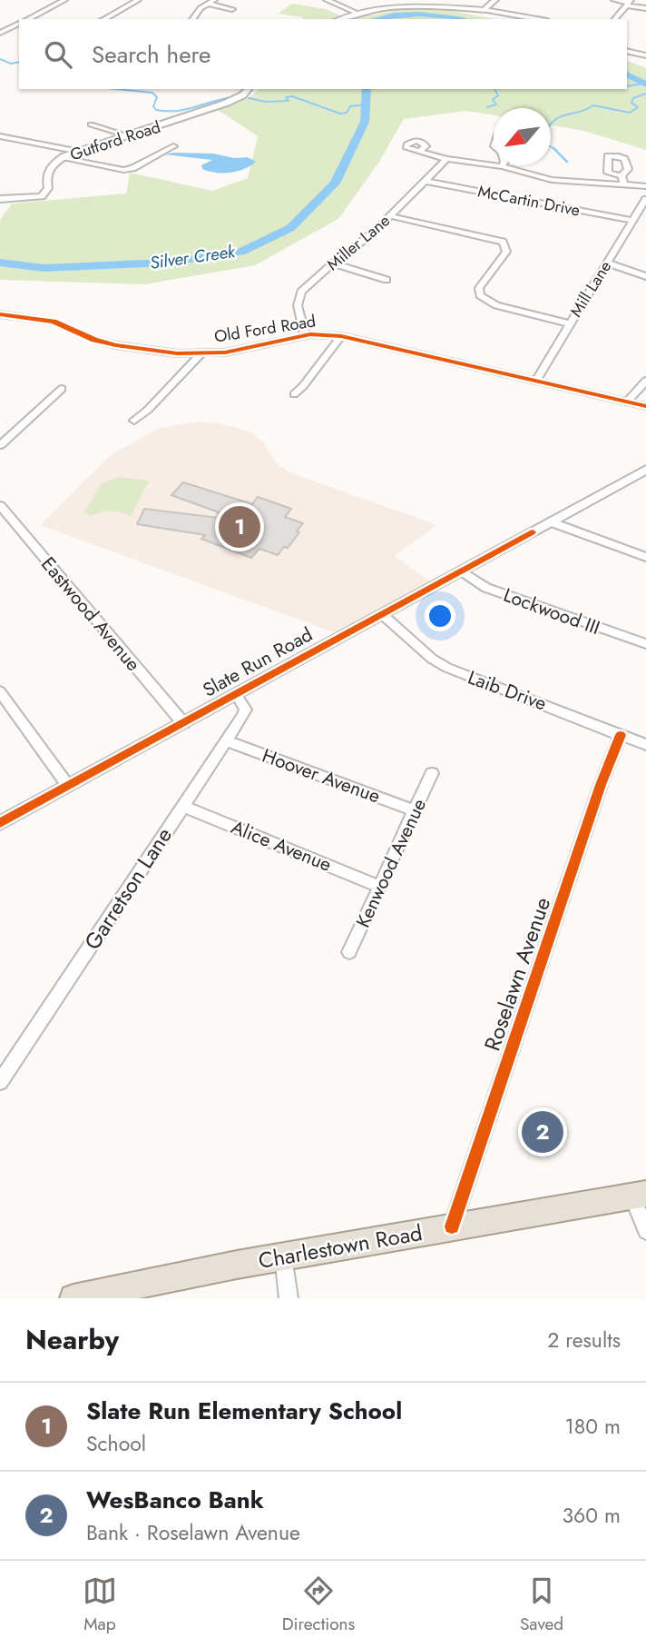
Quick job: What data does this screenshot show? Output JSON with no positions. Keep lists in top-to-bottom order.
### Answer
{
  "streets": {
    "main road": ["Charlestown Road"],
    "street": [
      "Gutford Road",
      "McCartin Drive",
      "Miller Lane",
      "Mill Lane",
      "Old Ford Road",
      "Lockwood III",
      "Eastwood Avenue",
      "Slate Run Road",
      "Laib Drive",
      "Hoover Avenue",
      "Alice Avenue",
      "Kenwood Avenue",
      "Garretson Lane",
      "Roselawn Avenue"
    ]
  },
  "crossings": [
    ["McCartin Drive", "Miller Lane"],
    ["McCartin Drive", "Mill Lane"],
    ["Miller Lane", "Old Ford Road"],
    ["Mill Lane", "Old Ford Road"],
    ["Lockwood III", "Slate Run Road"],
    ["Eastwood Avenue", "Slate Run Road"],
    ["Slate Run Road", "Laib Drive"],
    ["Slate Run Road", "Garretson Lane"],
    ["Laib Drive", "Roselawn Avenue"],
    ["Hoover Avenue", "Kenwood Avenue"],
    ["Hoover Avenue", "Garretson Lane"],
    ["Alice Avenue", "Kenwood Avenue"],
    ["Alice Avenue", "Garretson Lane"],
    ["Roselawn Avenue", "Charlestown Road"]
  ],
  "water": ["Silver Creek"],
  "north": "bottom left",
  "page": {
    "search": "Search here",
    "pins": ["1", "2"],
    "heading": ["Nearby", "2 results"],
    "list": [
      {
        "mark": "1",
        "name": "Slate Run Elementary School",
        "note": "School",
        "value": "180 m"
      },
      {
        "mark": "2",
        "name": "WesBanco Bank",
        "note": "Bank · Roselawn Avenue",
        "value": "360 m"
      }
    ],
    "nav": ["Map", "Directions", "Saved"]
  }
}
